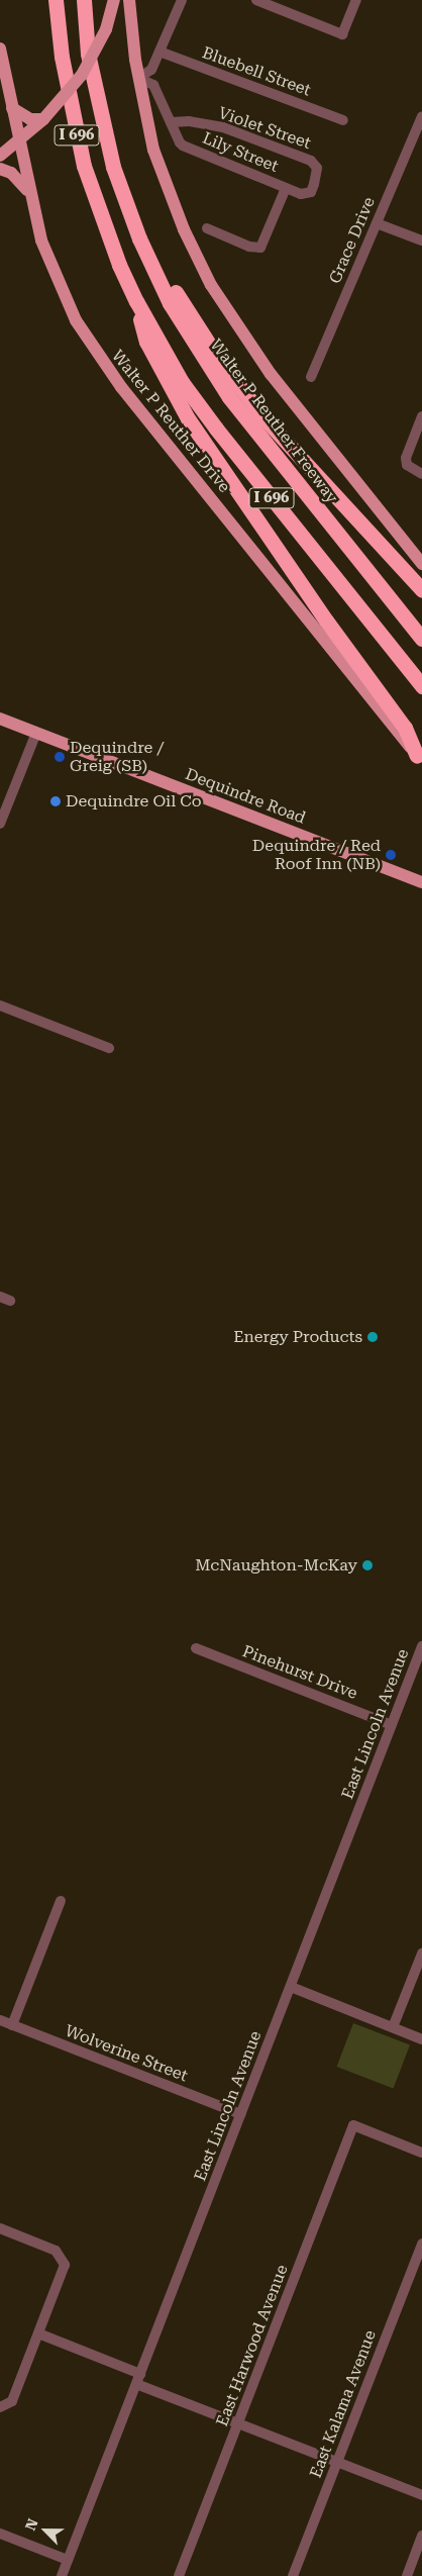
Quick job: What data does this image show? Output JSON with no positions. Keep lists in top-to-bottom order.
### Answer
{
  "streets": {
    "highway": ["I 696", "Walter P Reuther Freeway"],
    "main road": ["Walter P Reuther Drive", "Dequindre Road"],
    "street": [
      "Bluebell Street",
      "Violet Street",
      "Lily Street",
      "Grace Drive",
      "Pinehurst Drive",
      "East Lincoln Avenue",
      "Wolverine Street",
      "East Harwood Avenue",
      "East Kalama Avenue"
    ]
  },
  "crossings": [
    ["Violet Street", "Lily Street"],
    ["Pinehurst Drive", "East Lincoln Avenue"],
    ["East Lincoln Avenue", "Wolverine Street"]
  ],
  "places": [
    "Dequindre / Greig (SB)",
    "Dequindre Oil Co",
    "Dequindre / Red Roof Inn (NB)",
    "Energy Products",
    "McNaughton-McKay"
  ],
  "north": "top left"
}
